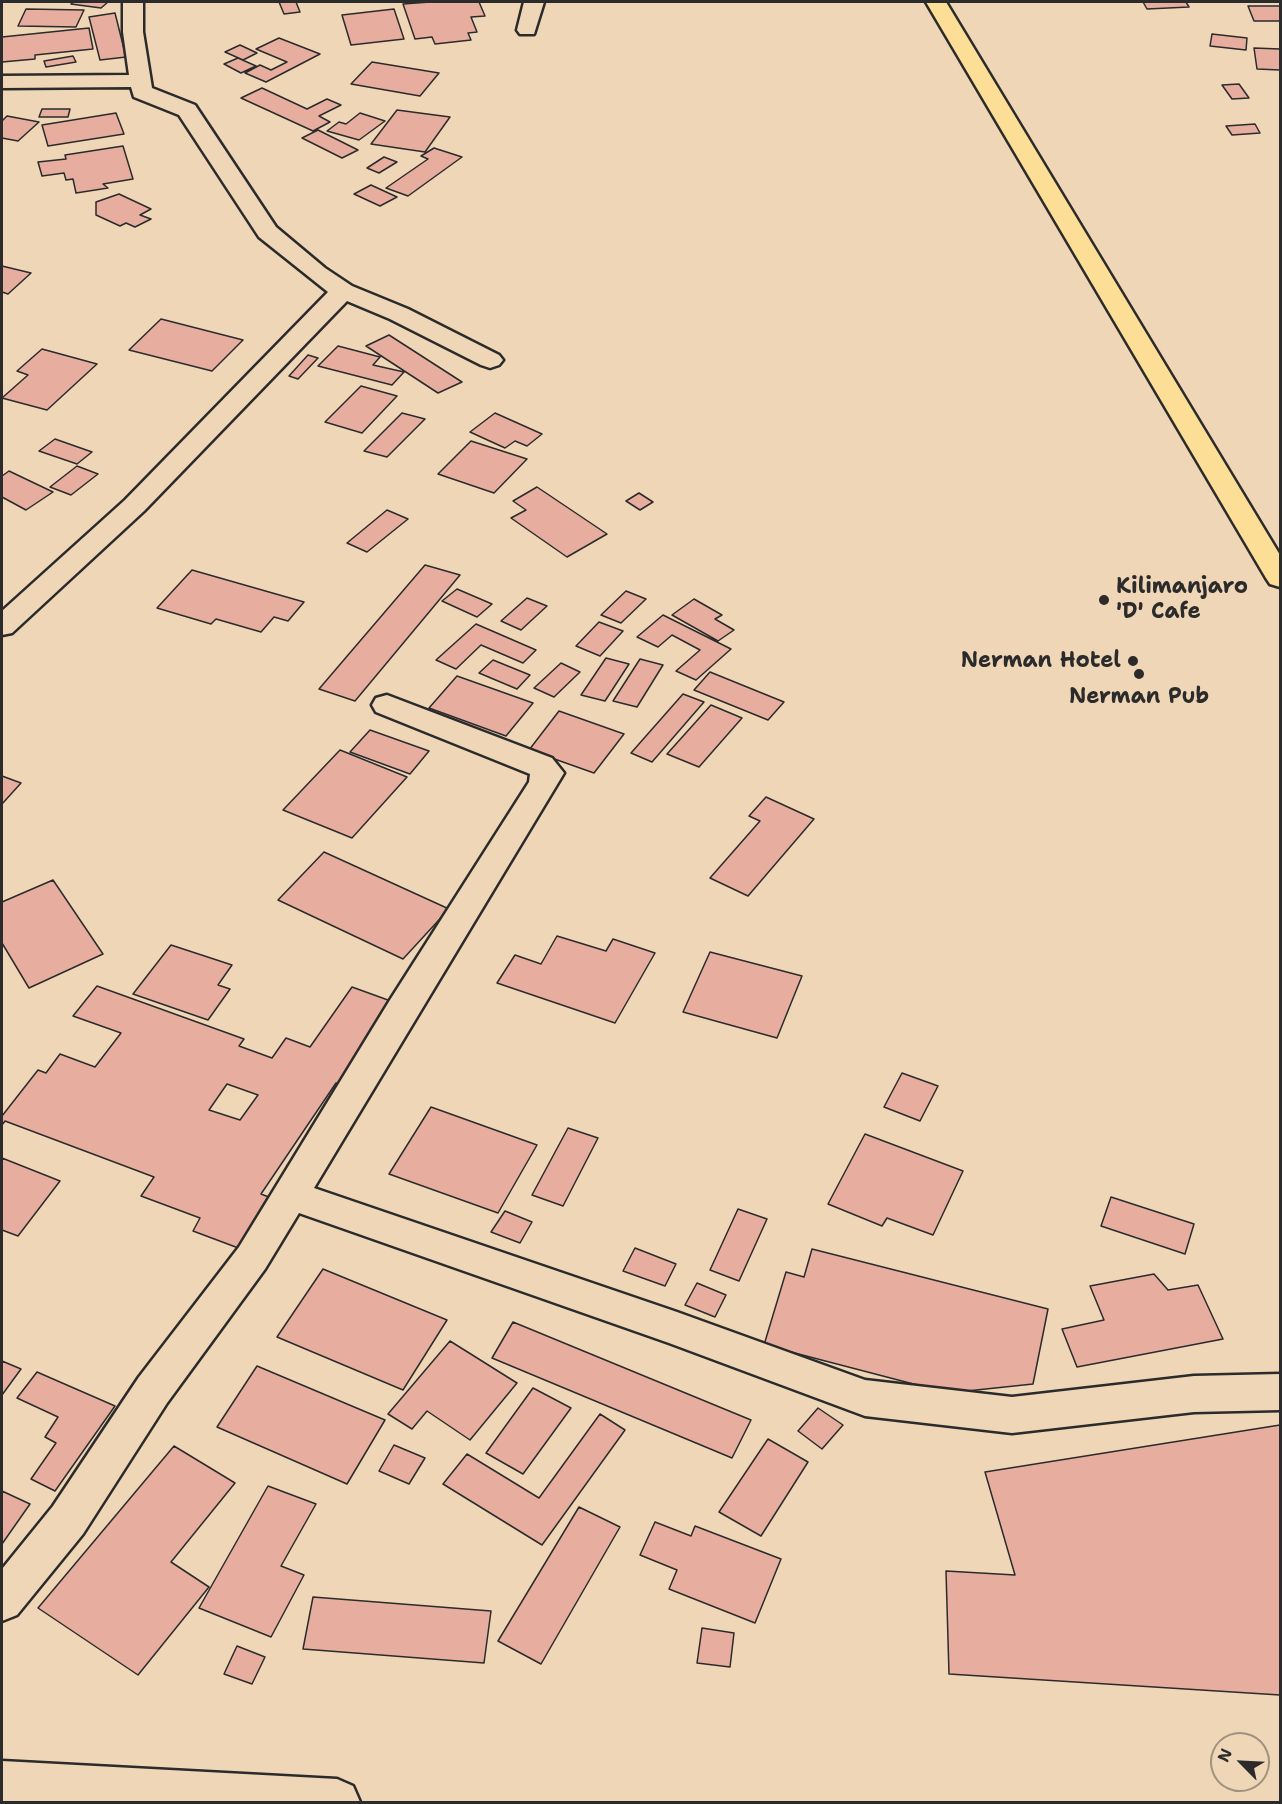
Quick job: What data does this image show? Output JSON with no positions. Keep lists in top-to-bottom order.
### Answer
{
  "places": ["Kilimanjaro 'D' Cafe", "Nerman Hotel", "Nerman Pub"],
  "north": "top left"
}
